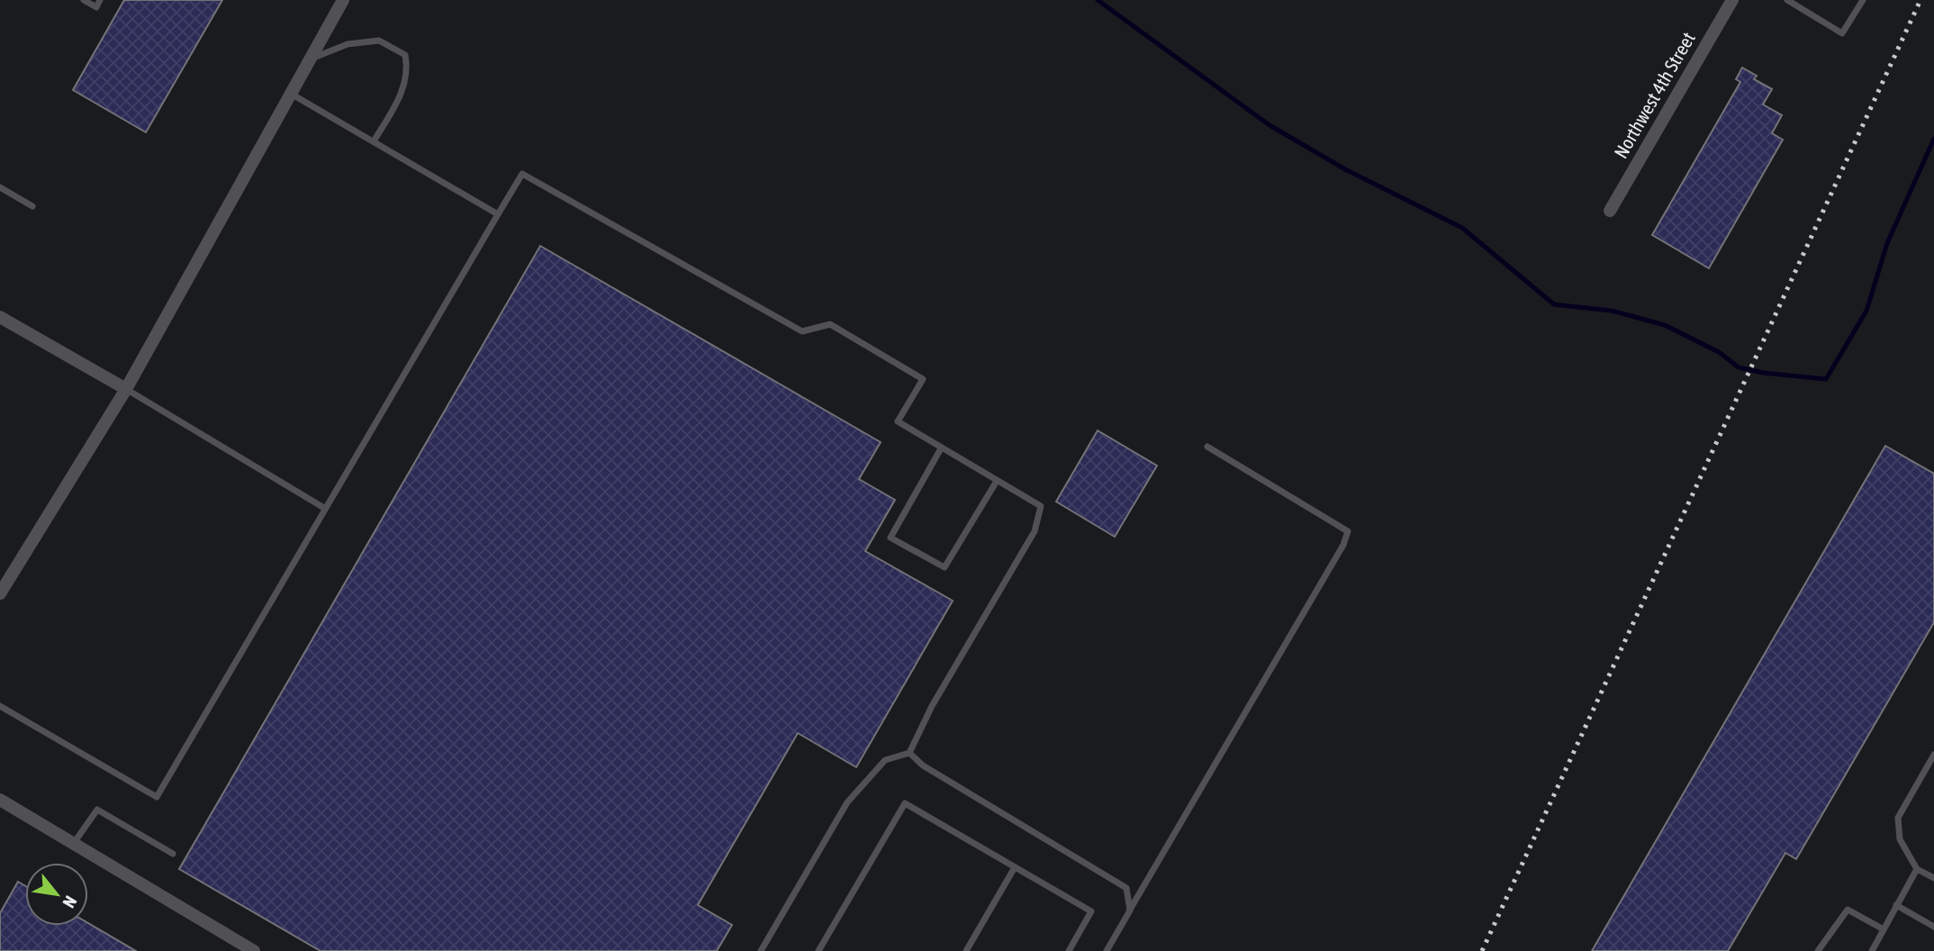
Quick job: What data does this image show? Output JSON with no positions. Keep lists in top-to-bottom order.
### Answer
{
  "streets": {
    "street": ["Northwest 4th Street"]
  },
  "north": "bottom right"
}
